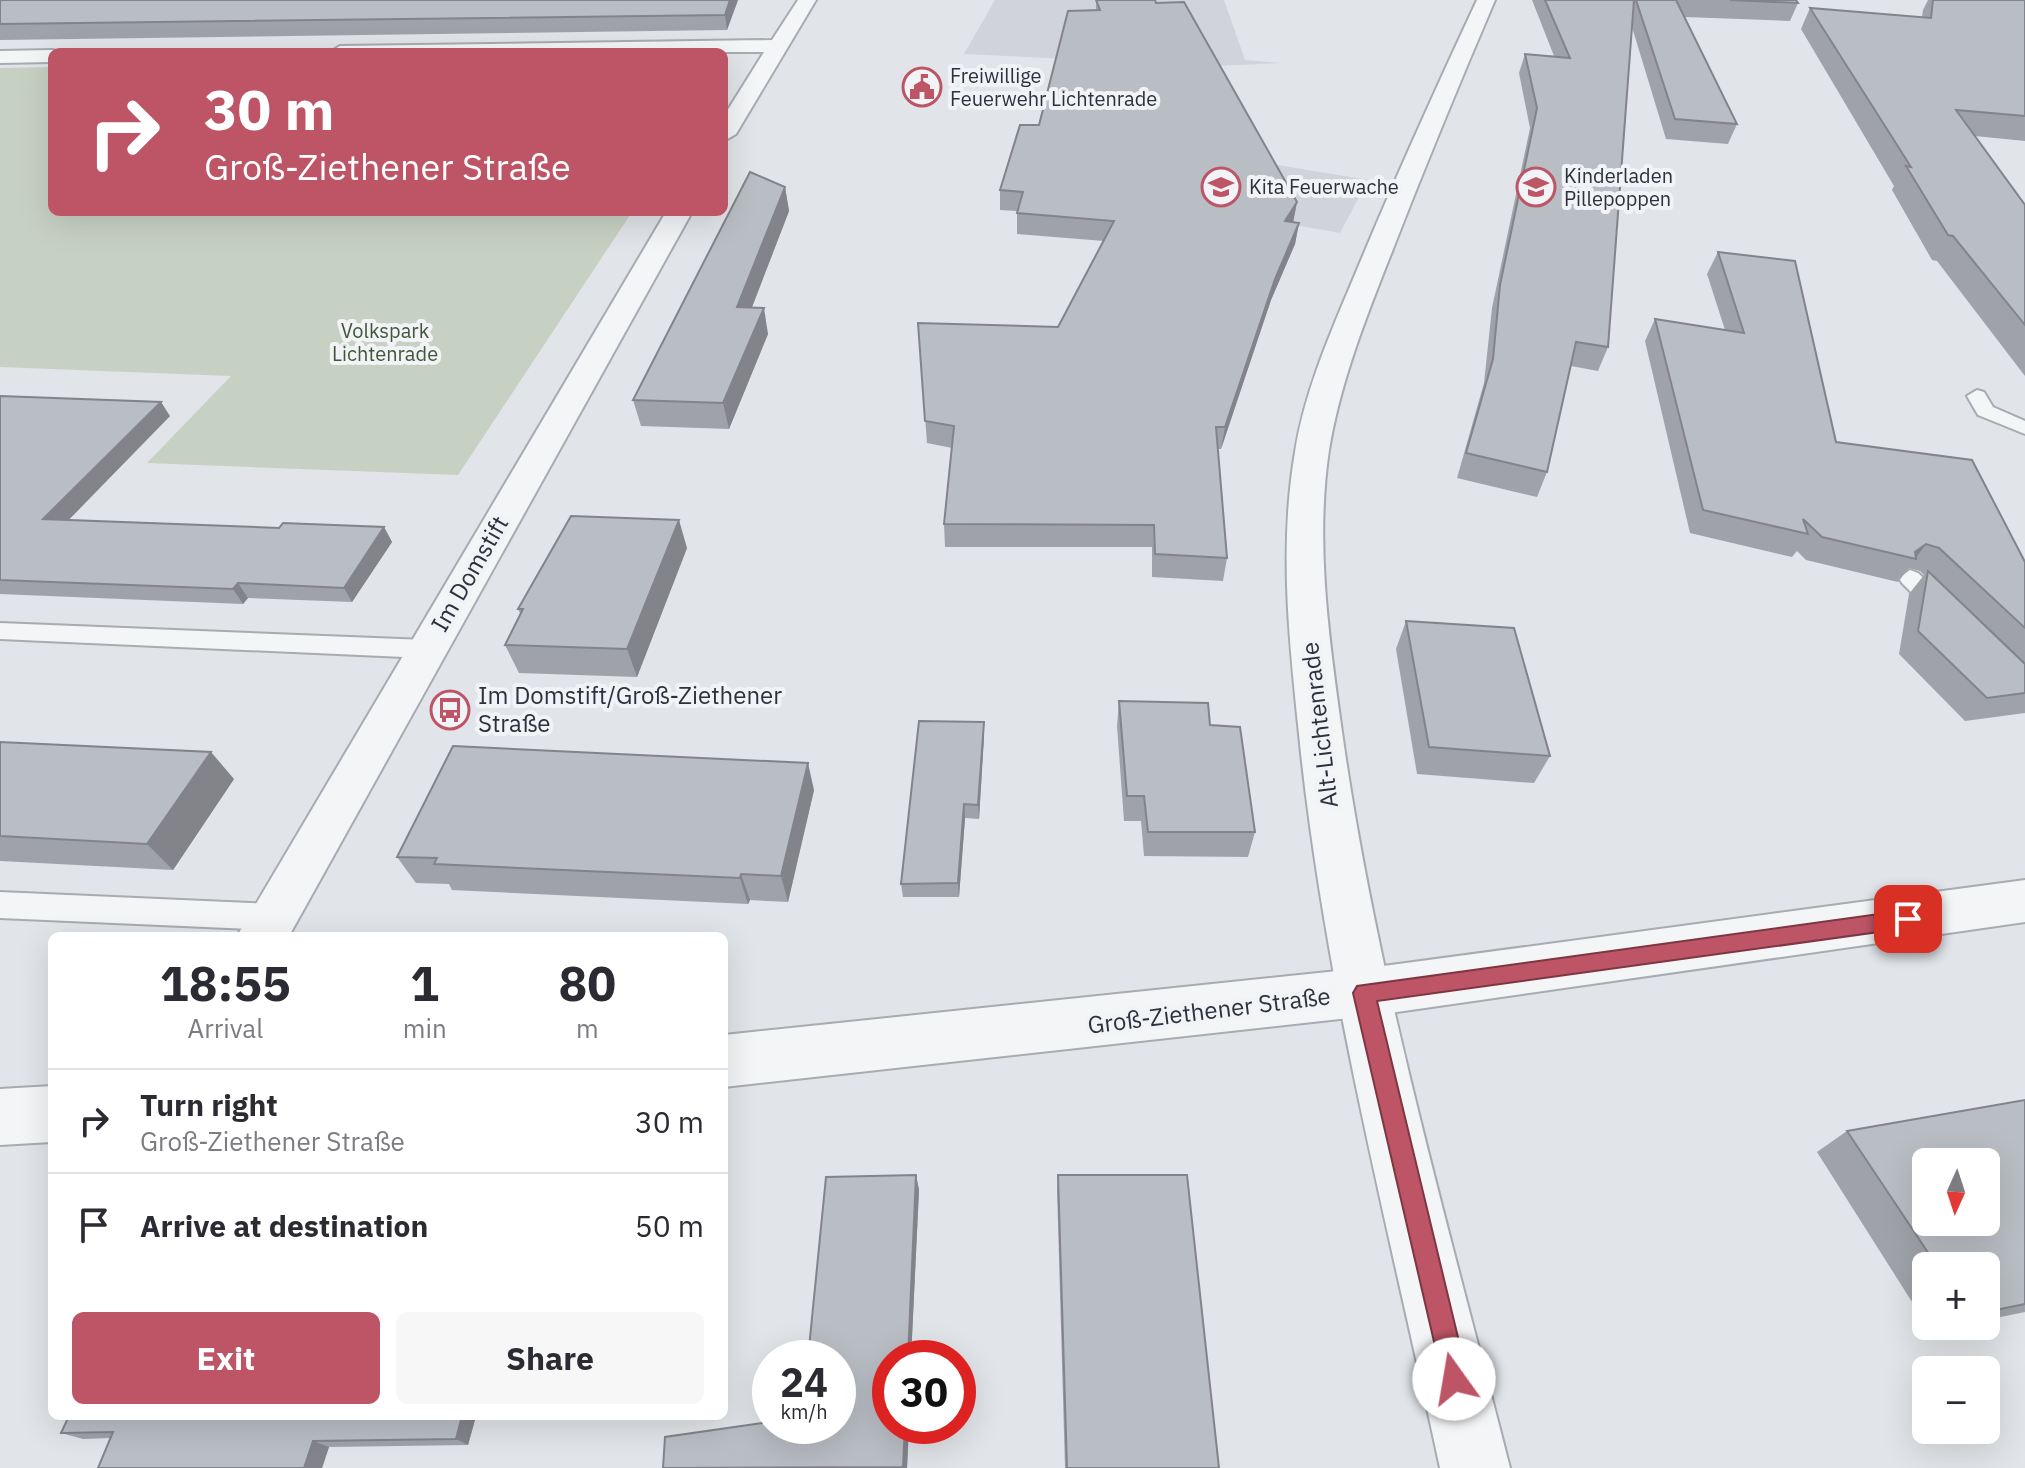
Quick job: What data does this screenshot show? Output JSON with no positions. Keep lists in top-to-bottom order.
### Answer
{
  "streets": {
    "street": ["Im Domstift", "Alt-Lichtenrade", "Groß-Ziethener Straße"]
  },
  "crossings": [
    ["Alt-Lichtenrade", "Groß-Ziethener Straße"]
  ],
  "parks": ["Volkspark Lichtenrade"],
  "places": {
    "public building": ["Freiwillige Feuerwehr Lichtenrade"],
    "school or university": ["Kita Feuerwache", "Kinderladen Pillepoppen"],
    "bus stop": ["Im Domstift/Groß-Ziethener Straße"]
  },
  "north": "bottom",
  "page": {
    "turn": ["30 m", "Groß-Ziethener Straße"],
    "eta": [
      "18:55",
      "Arrival",
      "1",
      "min",
      "80",
      "m"
    ],
    "list": [
      {
        "name": "Turn right",
        "note": "Groß-Ziethener Straße",
        "value": "30 m"
      },
      {
        "name": "Arrive at destination",
        "value": "50 m"
      }
    ],
    "map_buttons": ["+", "−"],
    "buttons": ["Exit", "Share"],
    "speed": "24 km/h",
    "limit": "30"
  }
}
